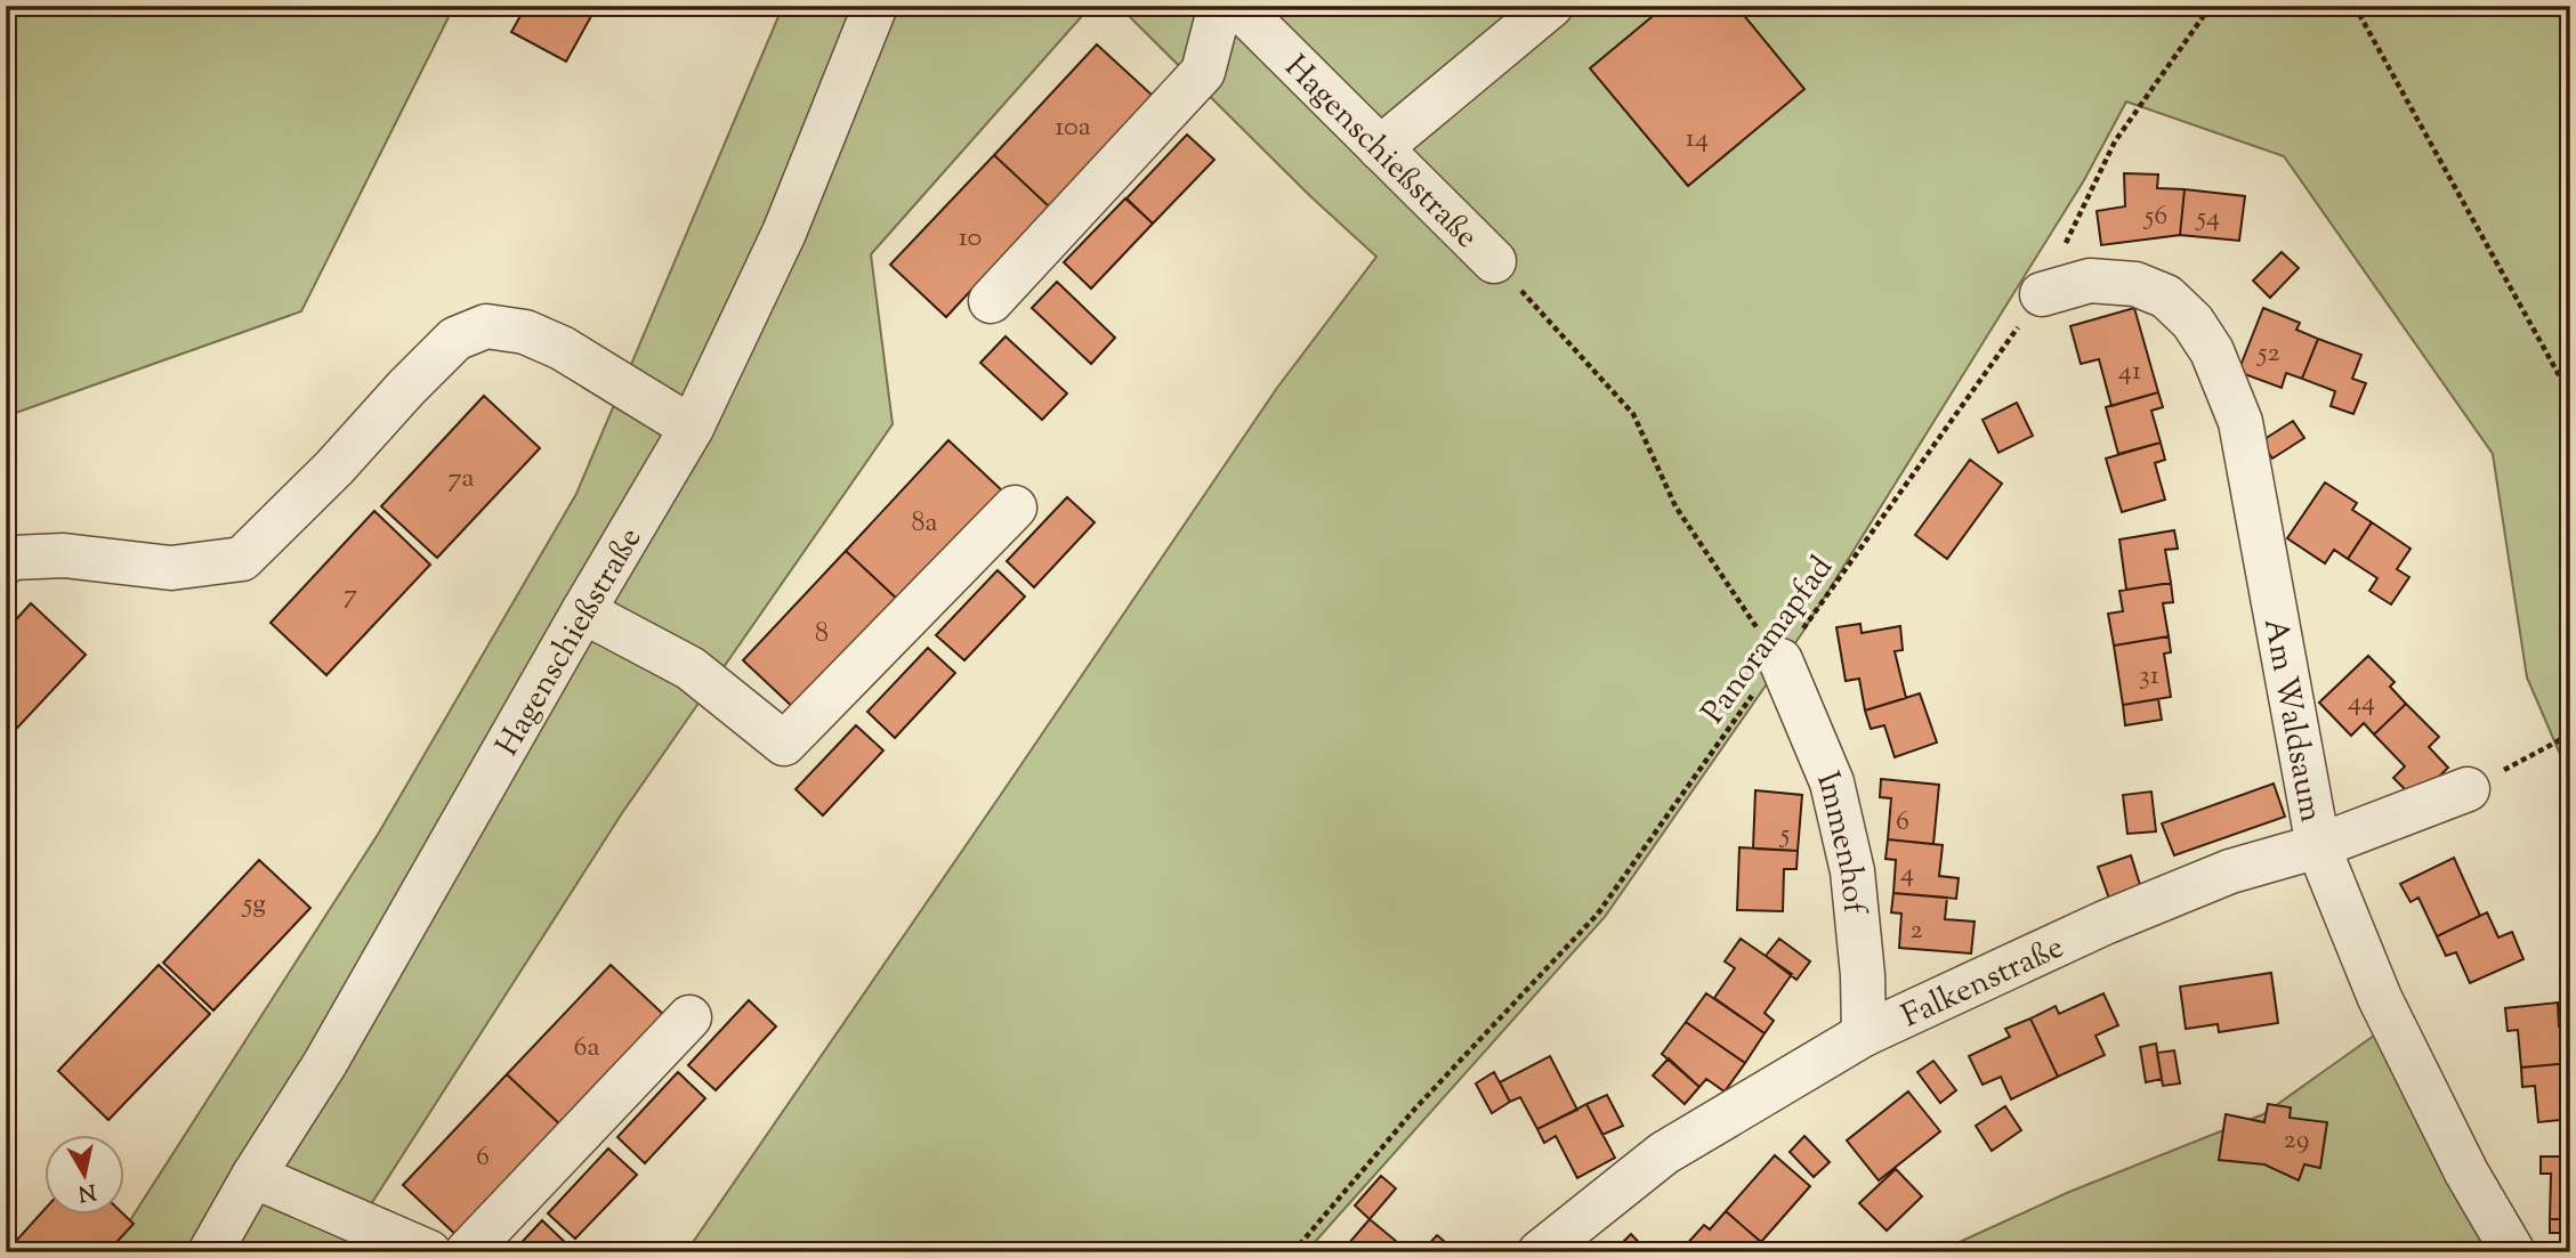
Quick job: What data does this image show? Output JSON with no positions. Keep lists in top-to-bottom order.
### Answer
{
  "streets": {
    "street": [
      "Hagenschießstraße",
      "Am Waldsaum",
      "Immenhof",
      "Falkenstraße"
    ],
    "path": ["Panoramapfad"]
  },
  "crossings": [
    ["Panoramapfad", "Am Waldsaum"],
    ["Panoramapfad", "Immenhof"],
    ["Am Waldsaum", "Falkenstraße"],
    ["Immenhof", "Falkenstraße"]
  ],
  "house_numbers": [
    "10a",
    "14",
    "56",
    "54",
    "10",
    "52",
    "41",
    "7a",
    "8a",
    "7",
    "8",
    "31",
    "44",
    "6",
    "5",
    "4",
    "5g",
    "2",
    "6a",
    "29",
    "6"
  ],
  "north": "bottom"
}
